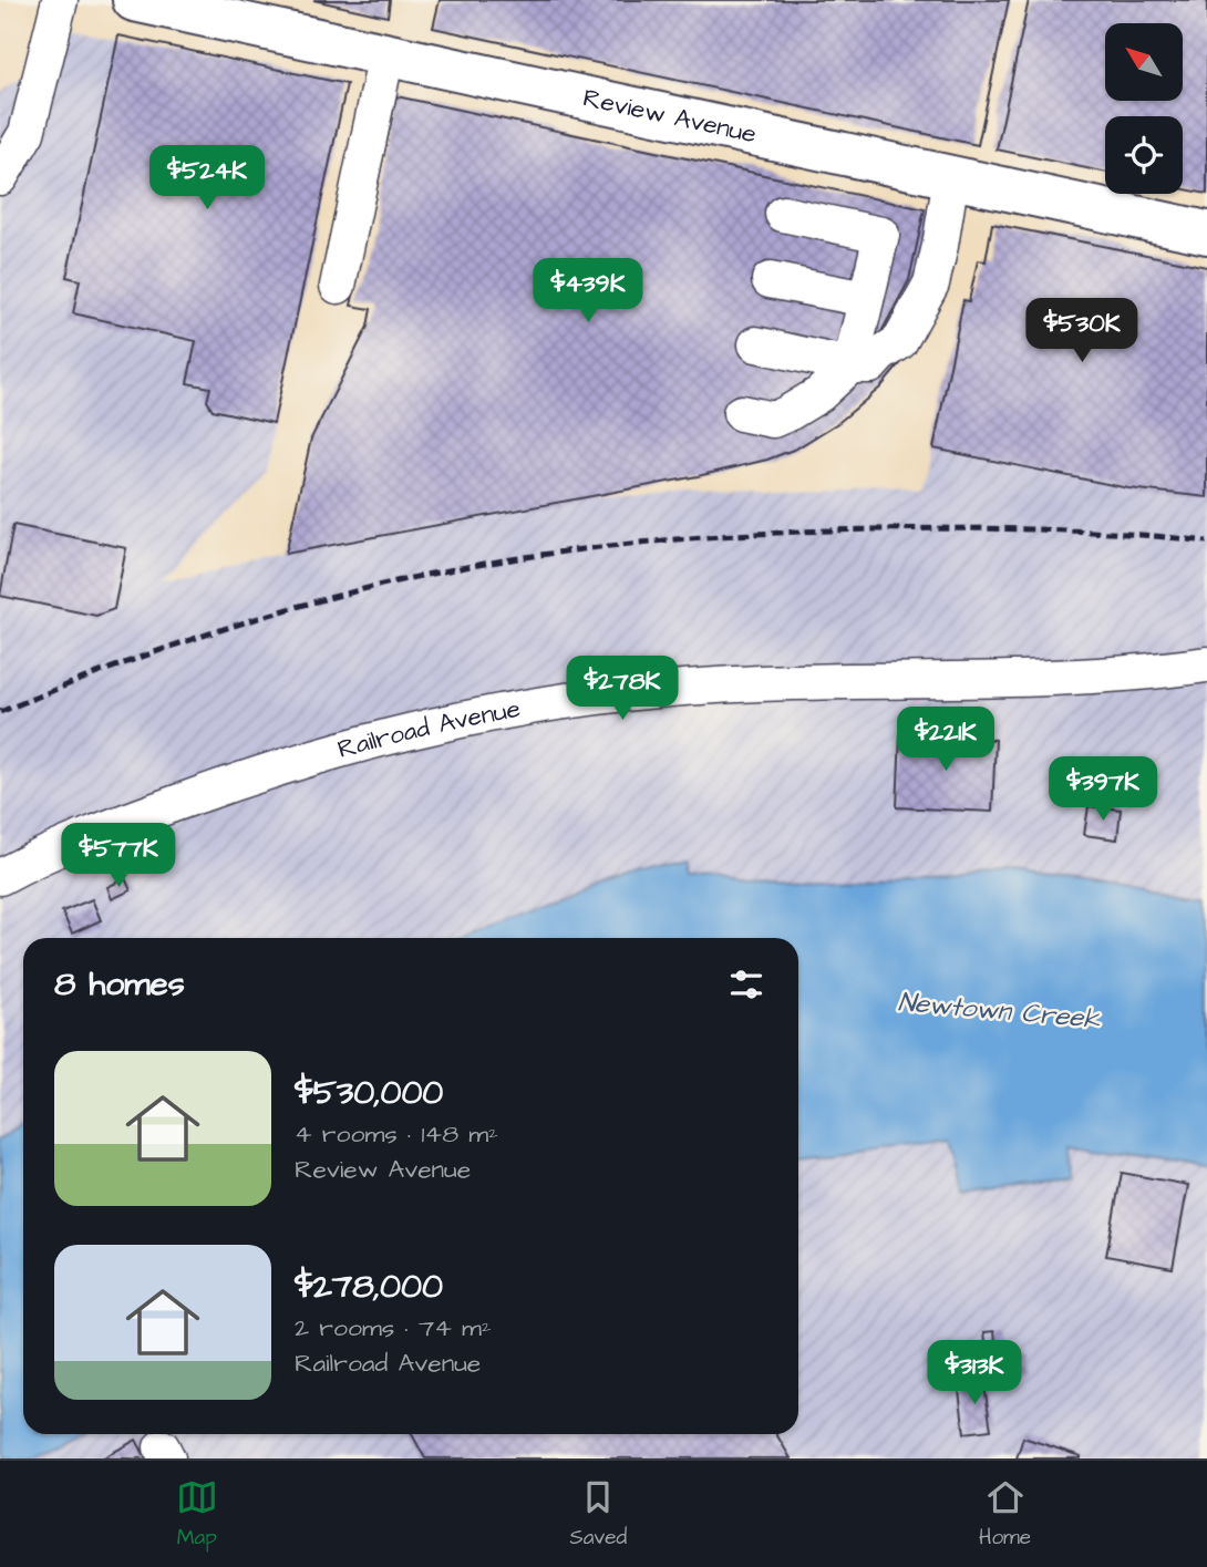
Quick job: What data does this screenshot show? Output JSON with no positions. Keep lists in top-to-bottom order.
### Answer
{
  "streets": {
    "main road": ["Review Avenue"],
    "street": ["Railroad Avenue"]
  },
  "water": ["Newtown Creek"],
  "north": "top left",
  "page": {
    "price": [
      "$524K",
      "$439K",
      "$530K",
      "$278K",
      "$221K",
      "$397K",
      "$577K",
      "$313K"
    ],
    "heading": "8 homes",
    "list": [
      {
        "name": "$530,000",
        "note": "4 rooms · 148 m² · Review Avenue"
      },
      {
        "name": "$278,000",
        "note": "2 rooms · 74 m² · Railroad Avenue"
      }
    ],
    "tabs": ["Map", "Saved", "Home"]
  }
}
